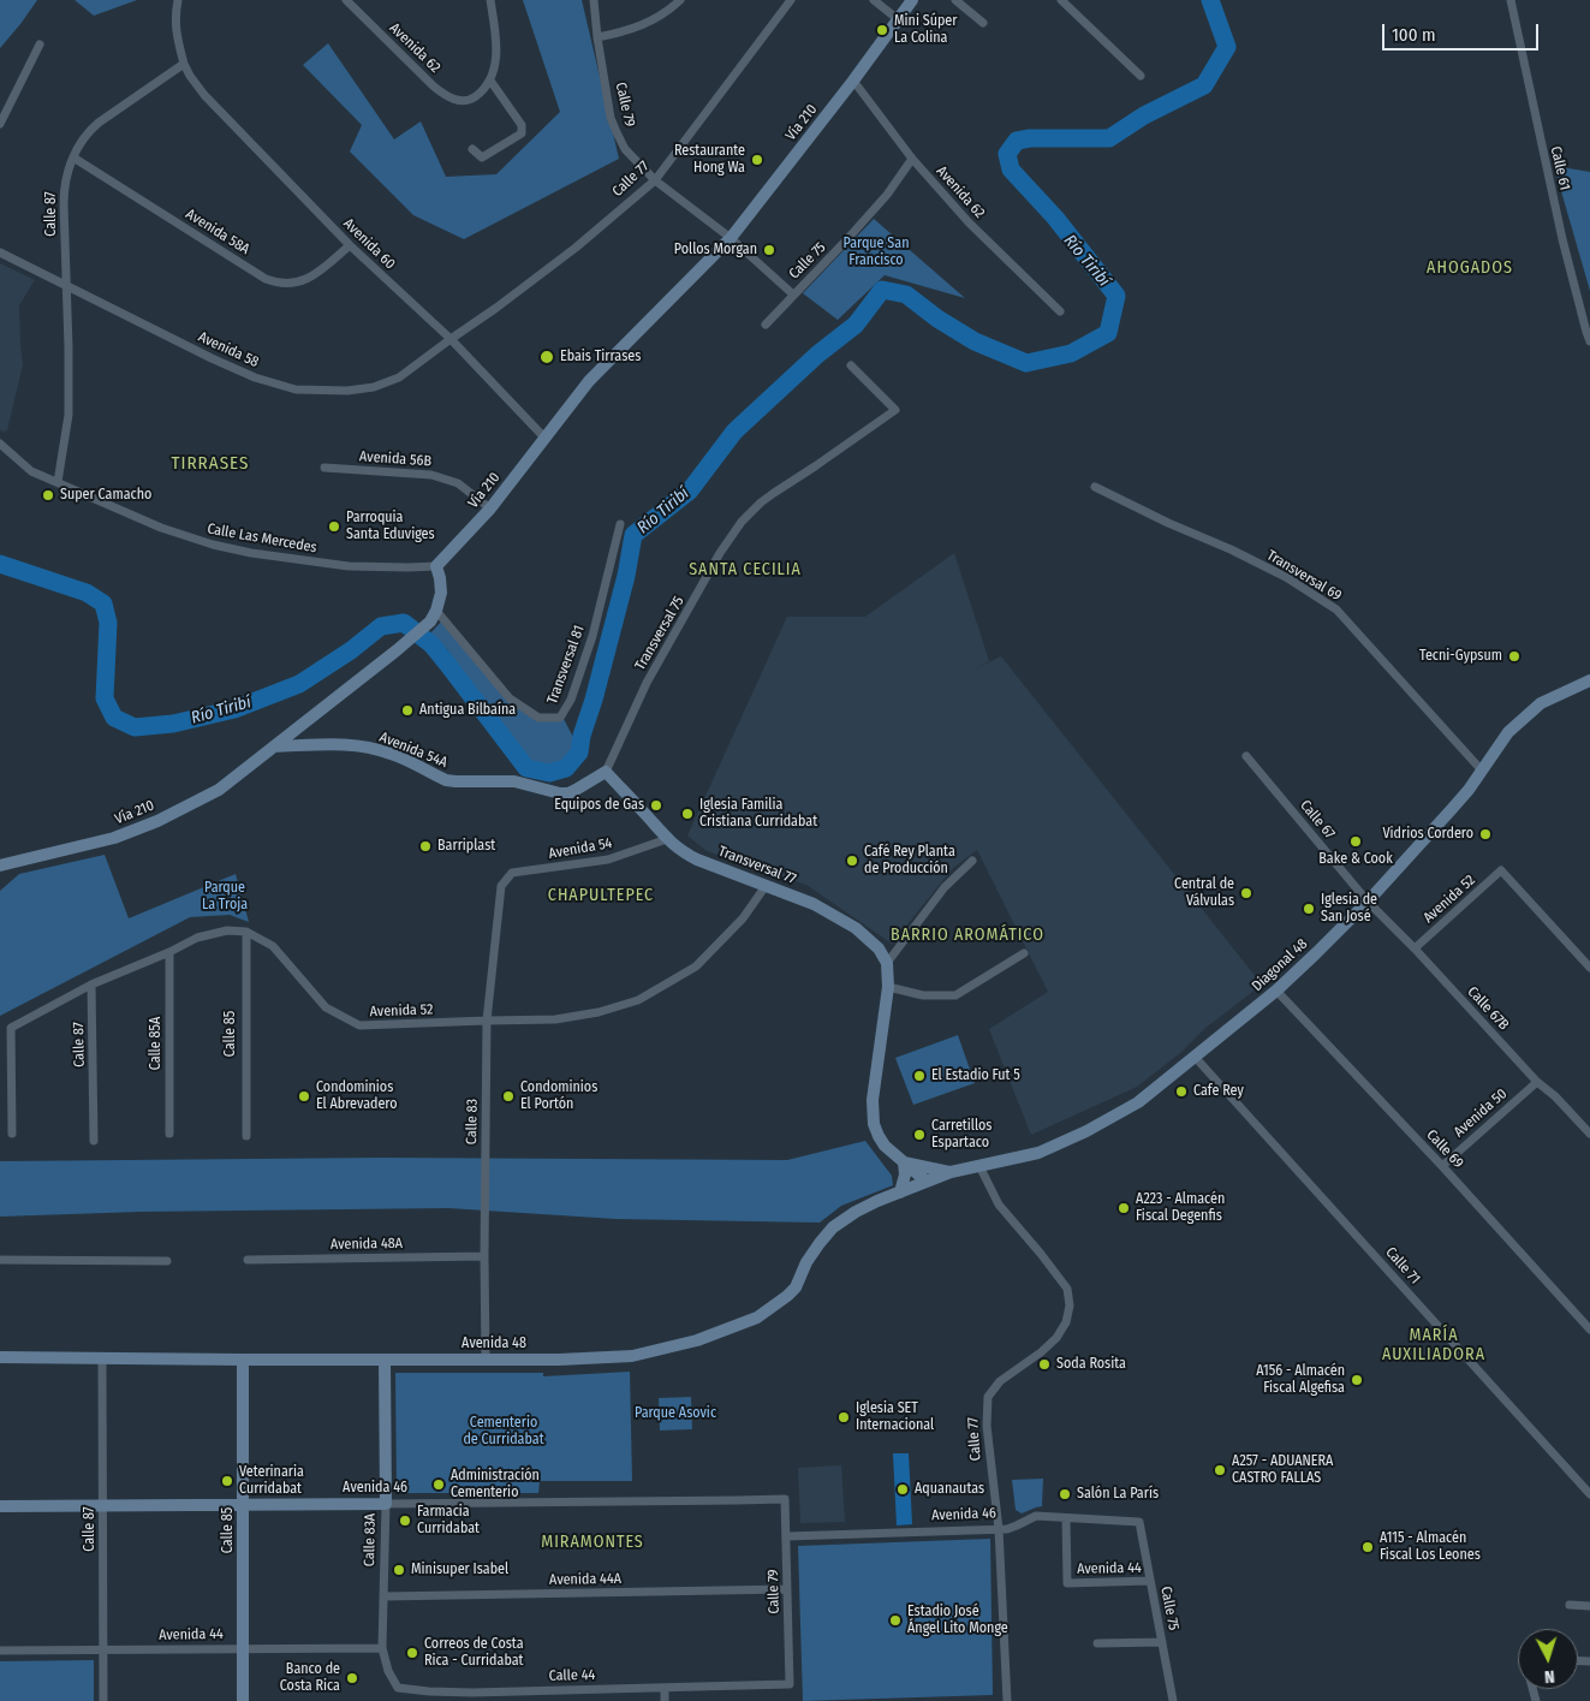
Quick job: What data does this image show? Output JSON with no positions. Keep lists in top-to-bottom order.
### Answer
{
  "streets": {
    "street": [
      "Avenida 62",
      "Calle 79",
      "Vía 210",
      "Calle 61",
      "Calle 77",
      "Calle 87",
      "Avenida 58A",
      "Avenida 60",
      "Calle 75",
      "Avenida 58",
      "Avenida 56B",
      "Calle Las Mercedes",
      "Transversal 69",
      "Transversal 75",
      "Transversal 81",
      "Avenida 54A",
      "Calle 67",
      "Avenida 54",
      "Transversal 77",
      "Avenida 52",
      "Diagonal 48",
      "Calle 67B",
      "Calle 85",
      "Calle 85A",
      "Avenida 50",
      "Calle 83",
      "Calle 69",
      "Avenida 48A",
      "Calle 71",
      "Avenida 48",
      "Avenida 46",
      "Calle 83A",
      "Avenida 44",
      "Avenida 44A",
      "Calle 44"
    ]
  },
  "crossings": [
    ["Avenida 62", "Vía 210"],
    ["Avenida 62", "Calle 75"],
    ["Calle 79", "Vía 210"],
    ["Calle 79", "Calle 77"],
    ["Calle 79", "Avenida 46"],
    ["Calle 79", "Avenida 44A"],
    ["Calle 79", "Calle 44"],
    ["Vía 210", "Avenida 60"],
    ["Vía 210", "Avenida 56B"],
    ["Vía 210", "Calle Las Mercedes"],
    ["Vía 210", "Transversal 81"],
    ["Vía 210", "Avenida 54A"],
    ["Calle 77", "Avenida 60"],
    ["Calle 77", "Avenida 58"],
    ["Calle 77", "Diagonal 48"],
    ["Calle 77", "Avenida 46"],
    ["Calle 87", "Avenida 58A"],
    ["Calle 87", "Avenida 60"],
    ["Calle 87", "Avenida 58"],
    ["Calle 87", "Calle Las Mercedes"],
    ["Calle 87", "Avenida 48"],
    ["Calle 87", "Avenida 46"],
    ["Calle 87", "Avenida 44"],
    ["Avenida 58A", "Avenida 60"],
    ["Avenida 60", "Avenida 58"],
    ["Calle 75", "Avenida 46"],
    ["Calle 75", "Avenida 44"],
    ["Transversal 69", "Diagonal 48"],
    ["Transversal 75", "Avenida 54A"],
    ["Transversal 75", "Transversal 77"],
    ["Avenida 54A", "Transversal 77"],
    ["Calle 67", "Diagonal 48"],
    ["Calle 67", "Calle 67B"],
    ["Avenida 54", "Transversal 77"],
    ["Avenida 54", "Calle 83"],
    ["Transversal 77", "Avenida 52"],
    ["Avenida 52", "Calle 67B"],
    ["Avenida 52", "Calle 85"],
    ["Avenida 52", "Calle 83"],
    ["Diagonal 48", "Calle 67B"],
    ["Diagonal 48", "Calle 69"],
    ["Diagonal 48", "Calle 71"],
    ["Diagonal 48", "Avenida 48"],
    ["Calle 67B", "Avenida 50"],
    ["Calle 85", "Avenida 48"],
    ["Calle 85", "Avenida 46"],
    ["Calle 85", "Avenida 44"],
    ["Avenida 50", "Calle 69"],
    ["Calle 83", "Avenida 48A"],
    ["Calle 83", "Avenida 48"],
    ["Avenida 48", "Calle 83A"],
    ["Avenida 46", "Calle 83A"],
    ["Avenida 46", "Avenida 44"],
    ["Calle 83A", "Avenida 44"],
    ["Calle 83A", "Avenida 44A"],
    ["Calle 83A", "Calle 44"],
    ["Avenida 44", "Calle 44"]
  ],
  "districts": [
    "AHOGADOS",
    "TIRRASES",
    "SANTA CECILIA",
    "CHAPULTEPEC",
    "BARRIO AROMÁTICO",
    "MARÍA AUXILIADORA",
    "MIRAMONTES"
  ],
  "water": ["Río Tiribí"],
  "parks": [
    "Parque San Francisco",
    "Parque La Troja",
    "Parque Asovic",
    "Cementerio de Curridabat"
  ],
  "places": [
    "Mini Súper La Colina",
    "Restaurante Hong Wa",
    "Pollos Morgan",
    "Ebais Tirrases",
    "Super Camacho",
    "Parroquia Santa Eduviges",
    "Tecni-Gypsum",
    "Antigua Bilbaína",
    "Equipos de Gas",
    "Iglesia Familia Cristiana Curridabat",
    "Vidrios Cordero",
    "Bake & Cook",
    "Barriplast",
    "Café Rey Planta de Producción",
    "Central de Válvulas",
    "Iglesia de San José",
    "El Estadio Fut 5",
    "Cafe Rey",
    "Condominios El Abrevadero",
    "Condominios El Portón",
    "Carretillos Espartaco",
    "A223 - Almacén Fiscal Degenfis",
    "Soda Rosita",
    "A156 - Almacén Fiscal Algefisa",
    "Iglesia SET Internacional",
    "A257 - ADUANERA CASTRO FALLAS",
    "Veterinaria Curridabat",
    "Administración Cementerio",
    "Aquanautas",
    "Salón La París",
    "Farmacia Curridabat",
    "A115 - Almacén Fiscal Los Leones",
    "Minisuper Isabel",
    "Estadio José Ángel Lito Monge",
    "Correos de Costa Rica - Curridabat",
    "Banco de Costa Rica"
  ],
  "scale_bar": "100 m",
  "north": "bottom"
}
